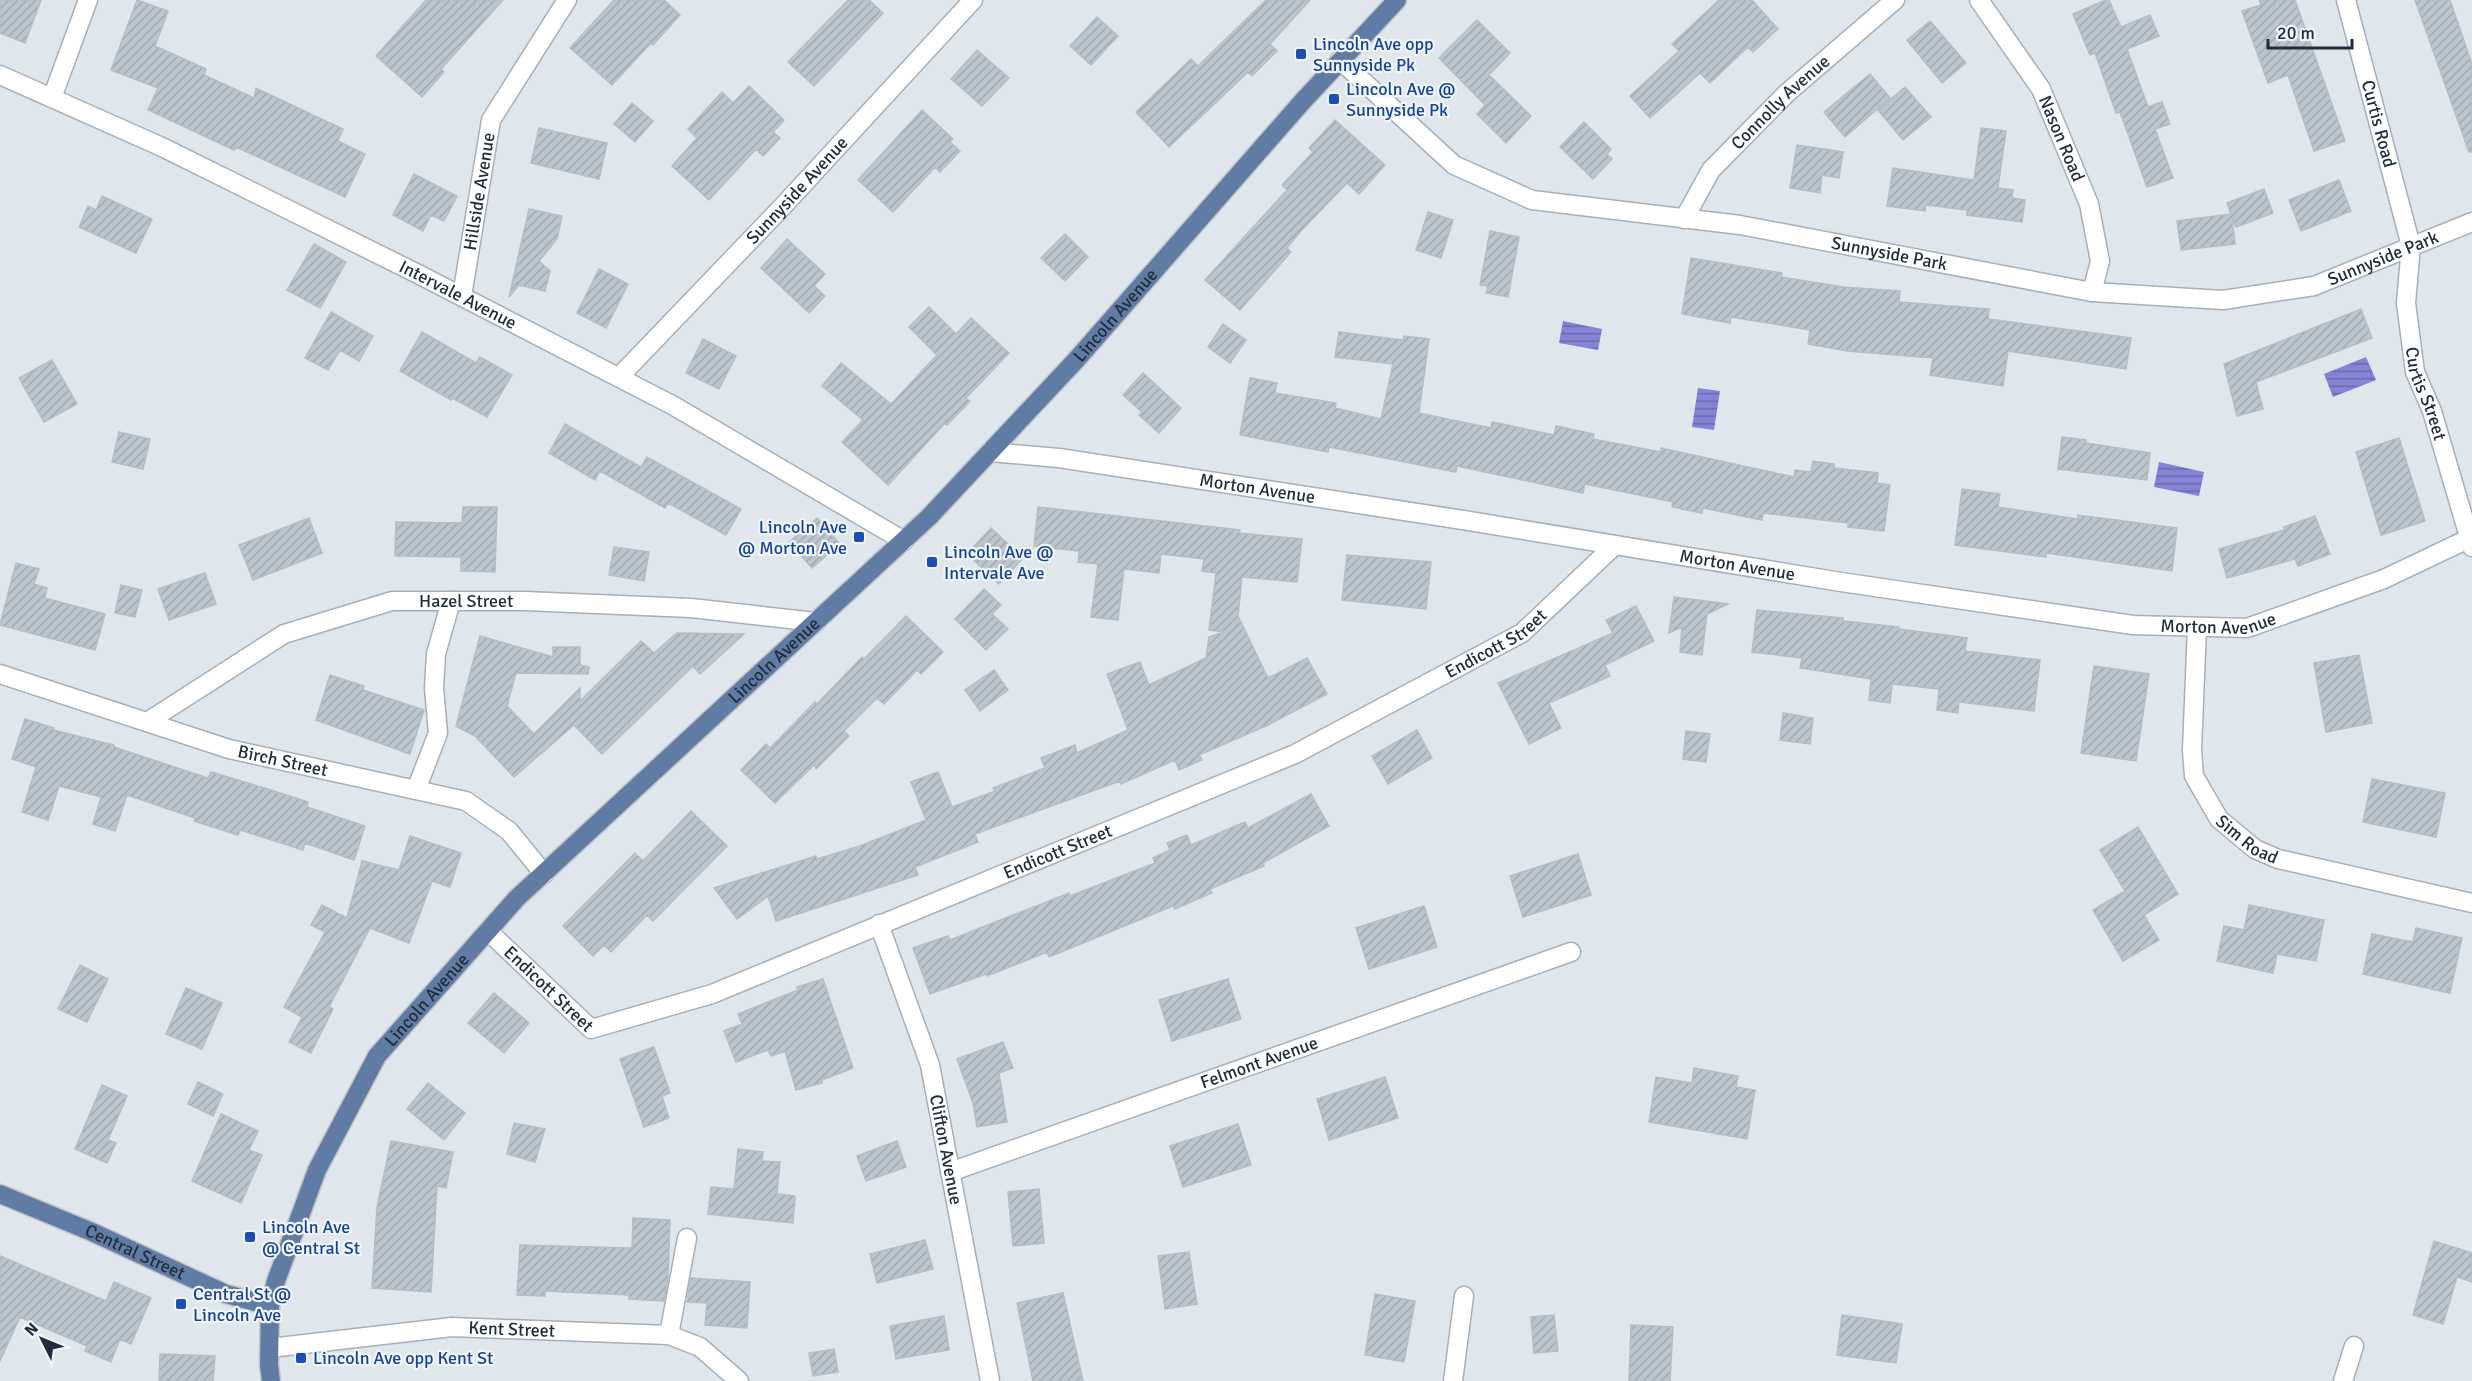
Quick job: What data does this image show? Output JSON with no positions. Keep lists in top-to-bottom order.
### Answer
{
  "streets": {
    "main road": ["Lincoln Avenue", "Central Street"],
    "street": [
      "Connolly Avenue",
      "Curtis Road",
      "Nason Road",
      "Sunnyside Avenue",
      "Hillside Avenue",
      "Sunnyside Park",
      "Intervale Avenue",
      "Curtis Street",
      "Morton Avenue",
      "Hazel Street",
      "Endicott Street",
      "Birch Street",
      "Sim Road",
      "Felmont Avenue",
      "Clifton Avenue",
      "Kent Street"
    ]
  },
  "crossings": [
    ["Connolly Avenue", "Sunnyside Park"],
    ["Curtis Road", "Sunnyside Park"],
    ["Curtis Road", "Curtis Street"],
    ["Nason Road", "Sunnyside Park"],
    ["Sunnyside Avenue", "Intervale Avenue"],
    ["Hillside Avenue", "Intervale Avenue"],
    ["Sunnyside Park", "Lincoln Avenue"],
    ["Sunnyside Park", "Curtis Street"],
    ["Intervale Avenue", "Lincoln Avenue"],
    ["Lincoln Avenue", "Morton Avenue"],
    ["Lincoln Avenue", "Hazel Street"],
    ["Lincoln Avenue", "Endicott Street"],
    ["Lincoln Avenue", "Birch Street"],
    ["Lincoln Avenue", "Central Street"],
    ["Lincoln Avenue", "Kent Street"],
    ["Curtis Street", "Morton Avenue"],
    ["Morton Avenue", "Endicott Street"],
    ["Morton Avenue", "Sim Road"],
    ["Hazel Street", "Birch Street"],
    ["Endicott Street", "Clifton Avenue"],
    ["Felmont Avenue", "Clifton Avenue"]
  ],
  "places": {
    "transit": [
      "Lincoln Ave opp Sunnyside Pk",
      "Lincoln Ave @ Sunnyside Pk",
      "Lincoln Ave @ Morton Ave",
      "Lincoln Ave @ Intervale Ave",
      "Lincoln Ave @ Central St",
      "Central St @ Lincoln Ave",
      "Lincoln Ave opp Kent St"
    ]
  },
  "scale_bar": "20 m",
  "north": "top left"
}
